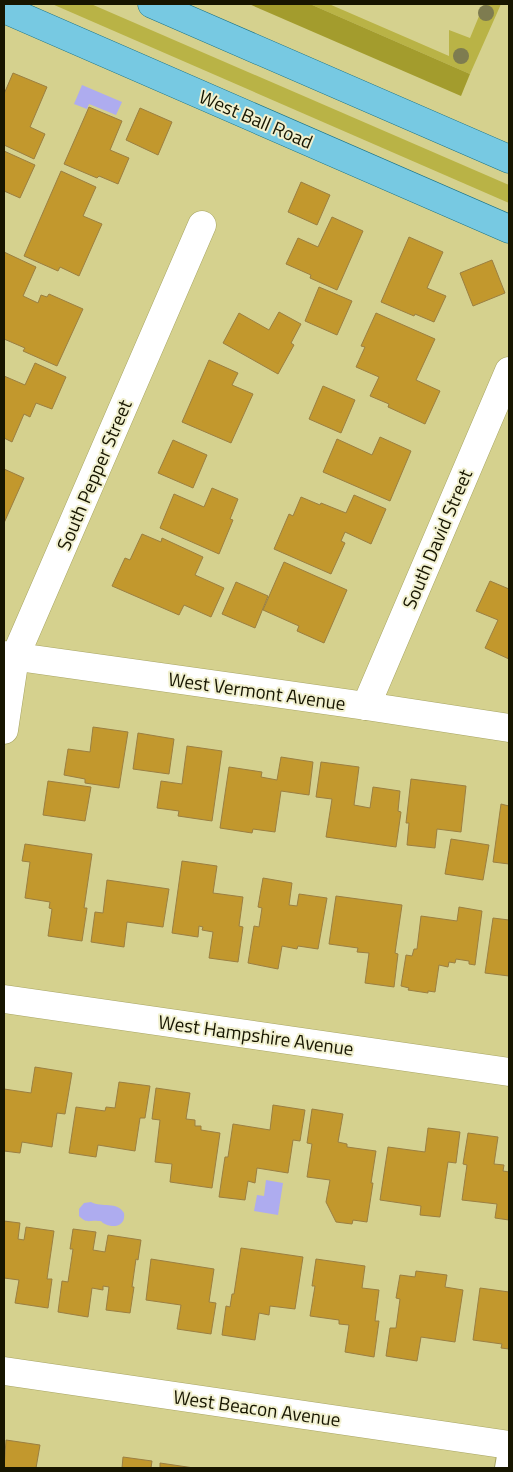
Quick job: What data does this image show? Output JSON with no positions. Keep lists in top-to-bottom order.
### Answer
{
  "streets": {
    "main road": ["West Ball Road"],
    "street": [
      "South Pepper Street",
      "South David Street",
      "West Vermont Avenue",
      "West Hampshire Avenue",
      "West Beacon Avenue"
    ]
  },
  "crossings": [
    ["South Pepper Street", "West Vermont Avenue"],
    ["South David Street", "West Vermont Avenue"]
  ]
}
